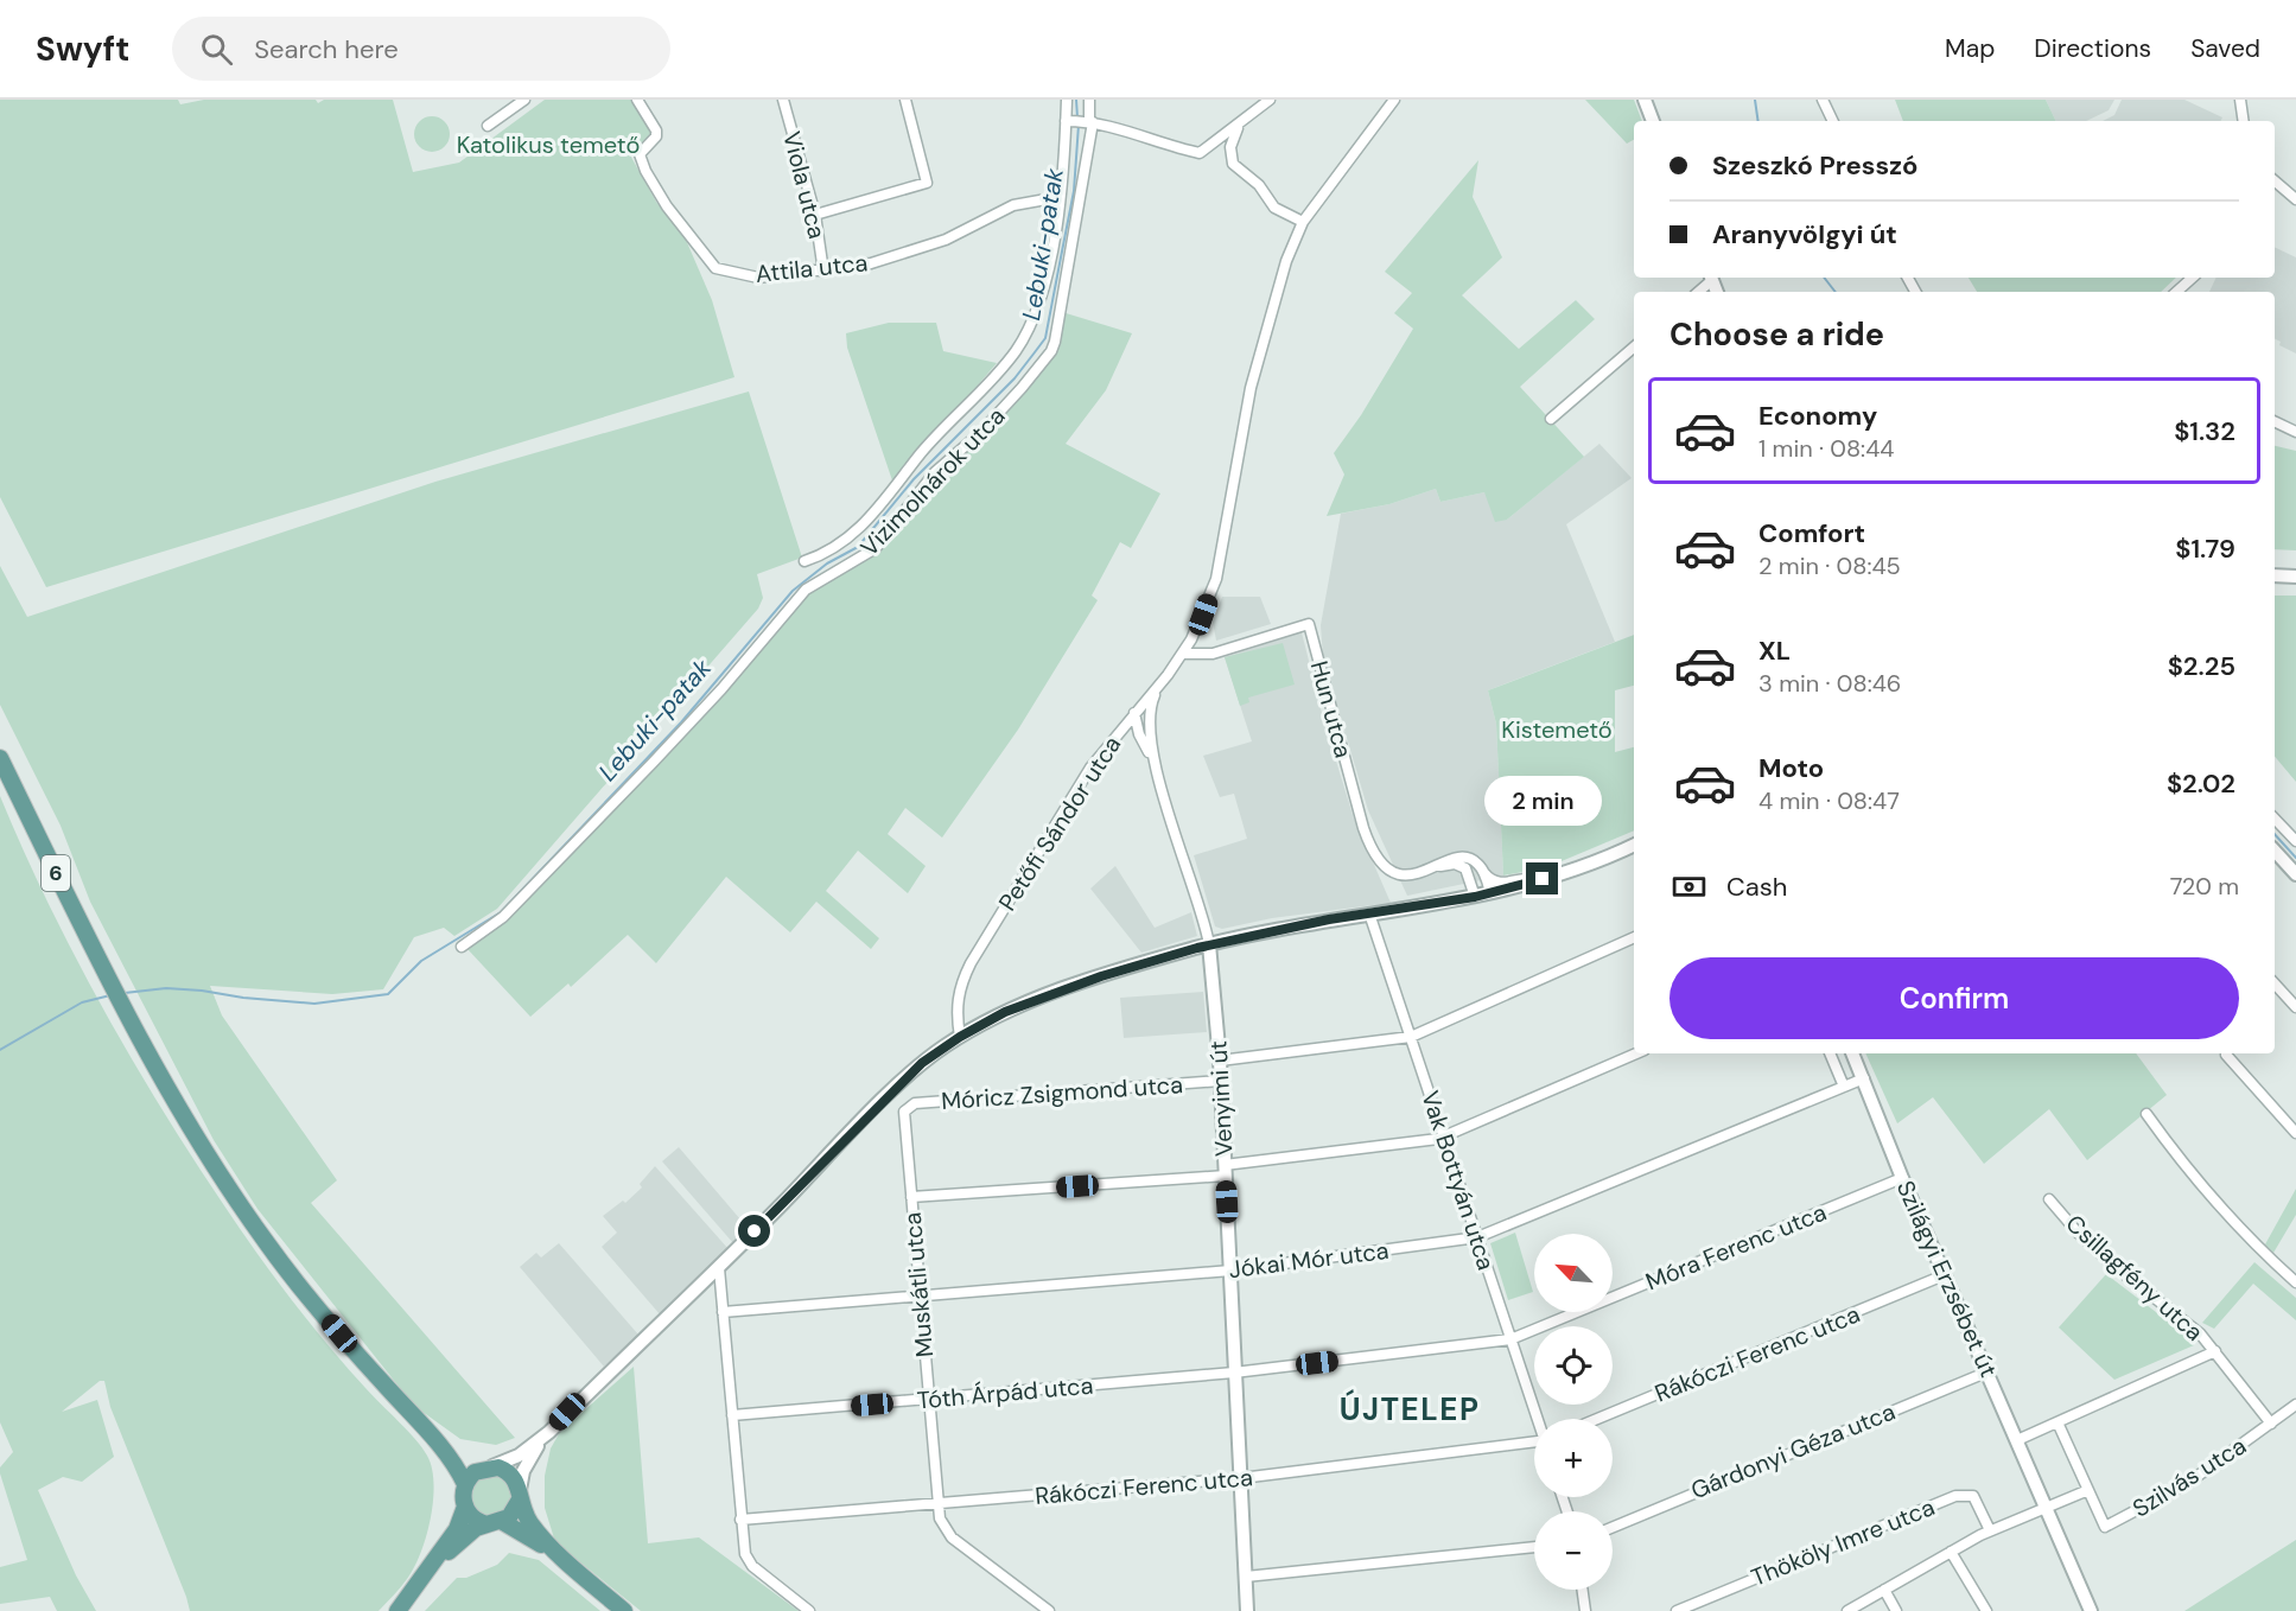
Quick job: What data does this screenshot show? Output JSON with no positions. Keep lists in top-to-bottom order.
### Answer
{
  "streets": {
    "main road": ["6"],
    "street": [
      "Viola utca",
      "Attila utca",
      "Vizimolnárok utca",
      "Hun utca",
      "Petőfi Sándor utca",
      "Móricz Zsigmond utca",
      "Venyimi út",
      "Vak Bottyán utca",
      "Móra Ferenc utca",
      "Jókai Mór utca",
      "Csillagfény utca",
      "Szilágyi Erzsébet út",
      "Muskátli utca",
      "Rákóczi Ferenc utca",
      "Tóth Árpád utca",
      "Gárdonyi Géza utca",
      "Szilvás utca",
      "Thököly Imre utca"
    ]
  },
  "crossings": [
    ["Viola utca", "Attila utca"],
    ["Hun utca", "Petőfi Sándor utca"],
    ["Petőfi Sándor utca", "Venyimi út"],
    ["Móricz Zsigmond utca", "Venyimi út"],
    ["Móricz Zsigmond utca", "Muskátli utca"],
    ["Venyimi út", "Móra Ferenc utca"],
    ["Venyimi út", "Jókai Mór utca"],
    ["Venyimi út", "Rákóczi Ferenc utca"],
    ["Venyimi út", "Tóth Árpád utca"],
    ["Vak Bottyán utca", "Móra Ferenc utca"],
    ["Vak Bottyán utca", "Jókai Mór utca"],
    ["Móra Ferenc utca", "Szilágyi Erzsébet út"],
    ["Móra Ferenc utca", "Tóth Árpád utca"],
    ["Jókai Mór utca", "Szilágyi Erzsébet út"],
    ["Jókai Mór utca", "Muskátli utca"],
    ["Csillagfény utca", "Szilvás utca"],
    ["Szilágyi Erzsébet út", "Rákóczi Ferenc utca"],
    ["Szilágyi Erzsébet út", "Gárdonyi Géza utca"],
    ["Muskátli utca", "Rákóczi Ferenc utca"],
    ["Muskátli utca", "Tóth Árpád utca"]
  ],
  "districts": ["ÚJTELEP"],
  "water": ["Lebuki-patak"],
  "parks": ["Katolikus temető", "Kistemető"],
  "north": "top left",
  "page": {
    "header": "Swyft",
    "search": "Search here",
    "nav": ["Map", "Directions", "Saved"],
    "banner": ["Szeszkó Presszó", "Aranyvölgyi út"],
    "heading": "Choose a ride",
    "list": [
      {
        "name": "Economy",
        "note": "1 min · 08:44",
        "value": "$1.32"
      },
      {
        "name": "Comfort",
        "note": "2 min · 08:45",
        "value": "$1.79"
      },
      {
        "name": "XL",
        "note": "3 min · 08:46",
        "value": "$2.25"
      },
      {
        "name": "Moto",
        "note": "4 min · 08:47",
        "value": "$2.02"
      }
    ],
    "bubble": "2 min",
    "pay": ["Cash", "720 m"],
    "buttons": "Confirm",
    "map_buttons": ["+", "−"]
  }
}
